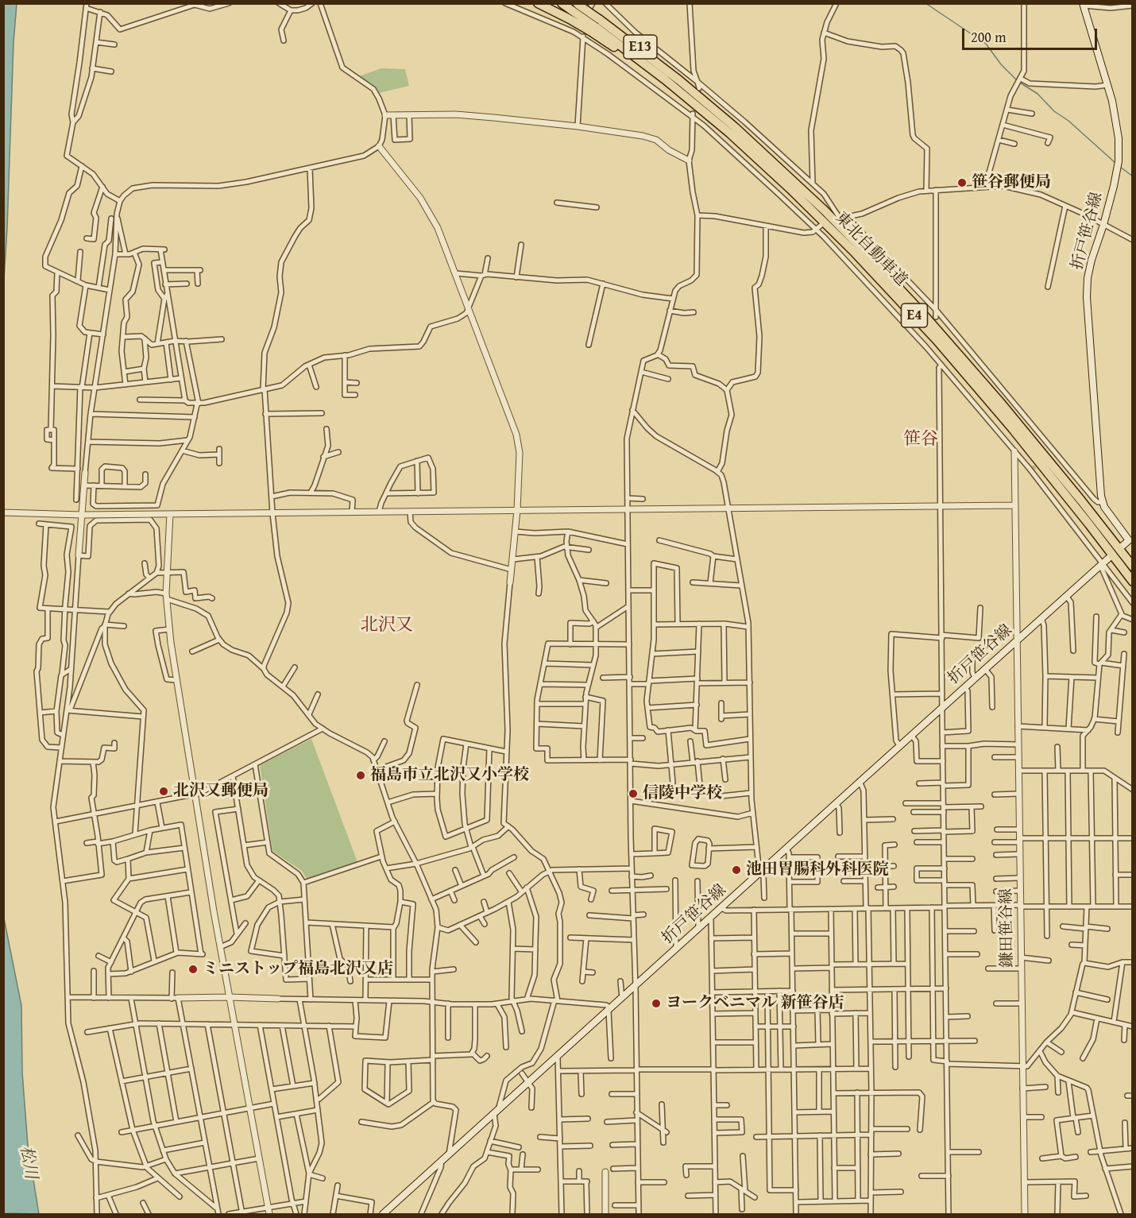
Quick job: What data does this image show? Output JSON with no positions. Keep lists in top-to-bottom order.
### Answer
{
  "streets": {
    "highway": ["E13", "東北自動車道", "E4"],
    "main road": ["折戸笹谷線"],
    "street": ["鎌田笹谷線"]
  },
  "crossings": [
    ["E13", "東北自動車道"],
    ["折戸笹谷線", "鎌田笹谷線"]
  ],
  "districts": ["笹谷", "北沢又"],
  "water": ["松川"],
  "places": [
    "笹谷郵便局",
    "福島市立北沢又小学校",
    "北沢又郵便局",
    "信陵中学校",
    "池田胃腸科外科医院",
    "ミニストップ福島北沢又店",
    "ヨークベニマル 新笹谷店"
  ],
  "scale_bar": "200 m"
}
